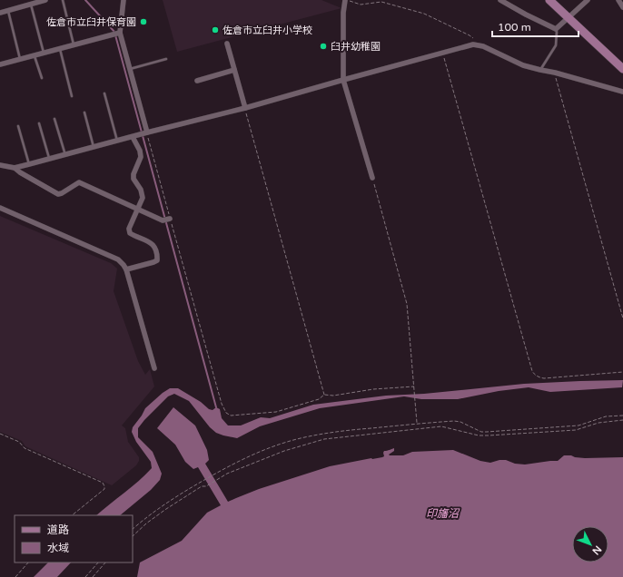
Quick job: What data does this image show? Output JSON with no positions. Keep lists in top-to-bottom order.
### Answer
{
  "water": ["印旛沼"],
  "places": ["佐倉市立臼井保育園", "佐倉市立臼井小学校", "臼井幼稚園"],
  "legend": ["道路", "水域"],
  "scale_bar": "100 m",
  "north": "bottom right"
}
